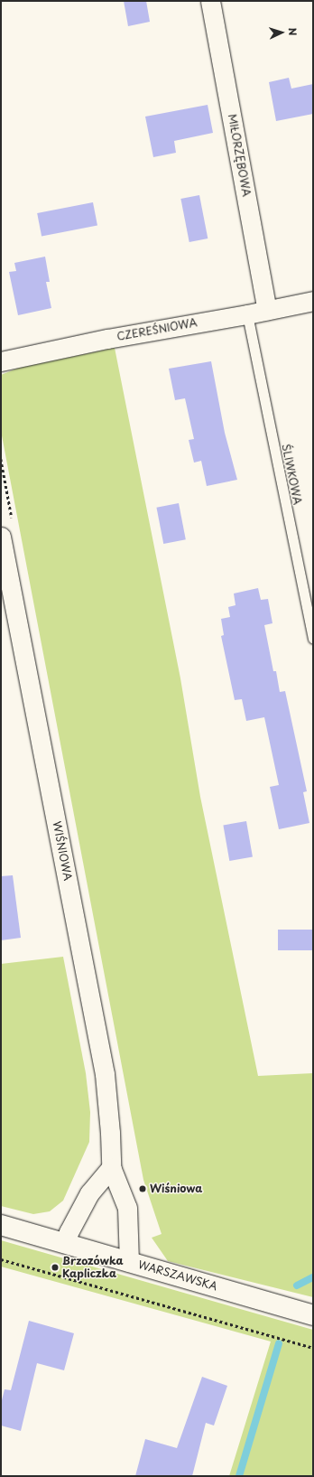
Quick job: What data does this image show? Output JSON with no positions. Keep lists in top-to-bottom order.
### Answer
{
  "streets": {
    "main road": ["WARSZAWSKA"],
    "street": ["MIŁORZĘBOWA", "CZEREŚNIOWA", "WIŚNIOWA"],
    "lane": ["ŚLIWKOWA"]
  },
  "crossings": [
    ["MIŁORZĘBOWA", "CZEREŚNIOWA"],
    ["CZEREŚNIOWA", "ŚLIWKOWA"],
    ["WIŚNIOWA", "WARSZAWSKA"]
  ],
  "places": ["Wiśniowa", "Brzozówka Kapliczka"],
  "north": "right"
}
